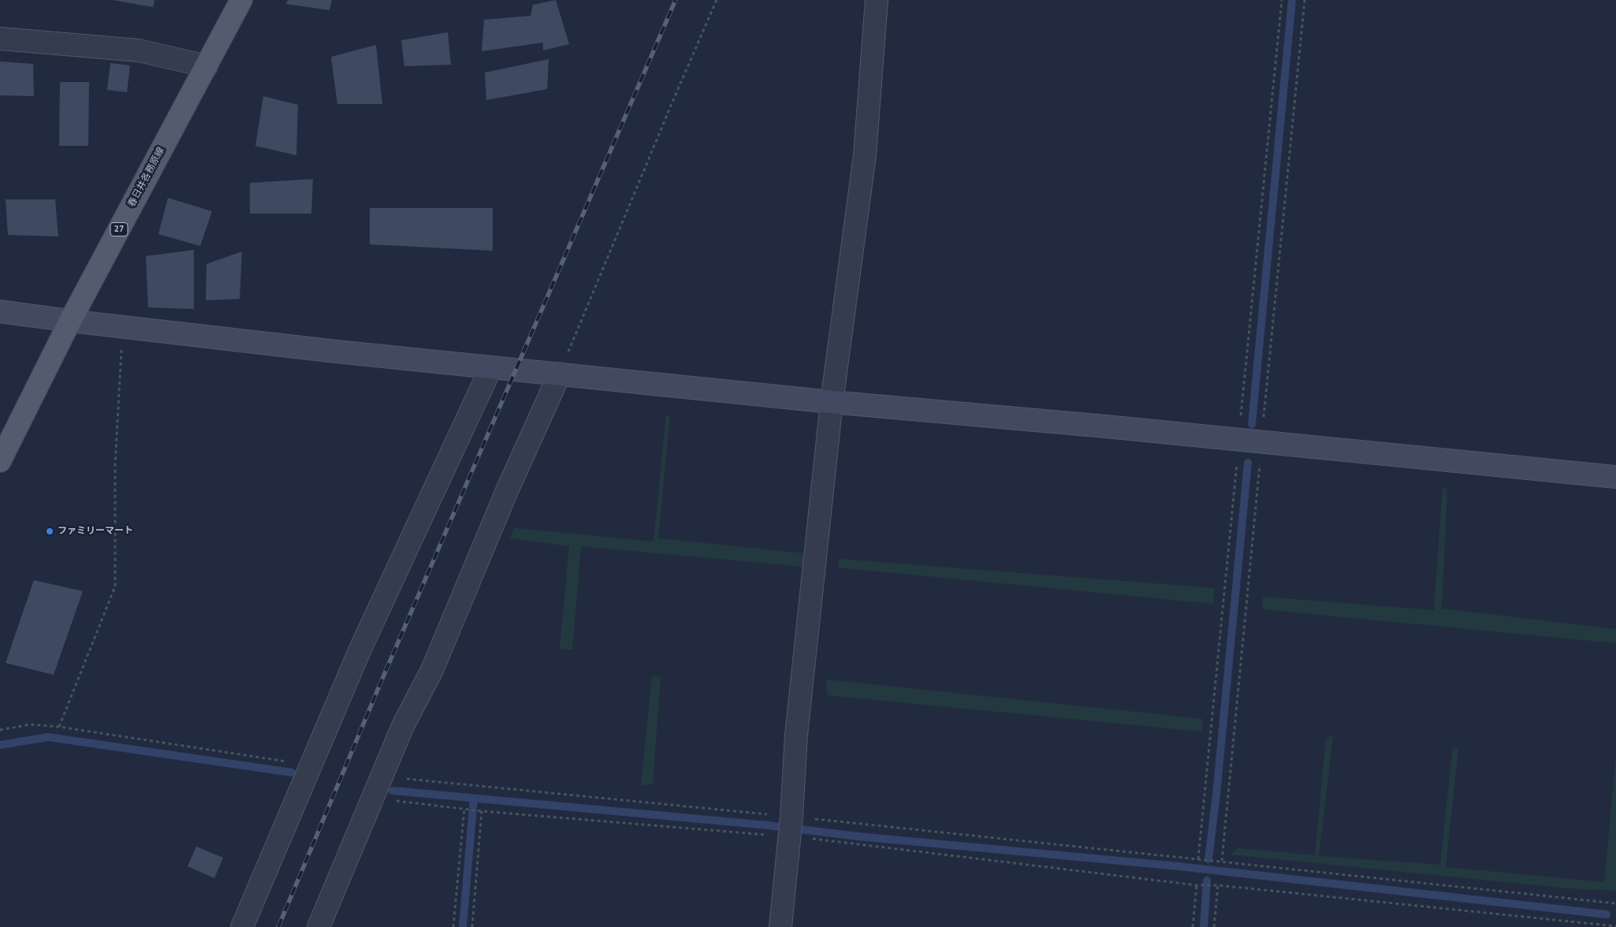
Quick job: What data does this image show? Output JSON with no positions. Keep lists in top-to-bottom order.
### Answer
{
  "streets": {
    "main road": ["春日井各務原線", "27"]
  },
  "places": ["ファミリーマート"]
}
